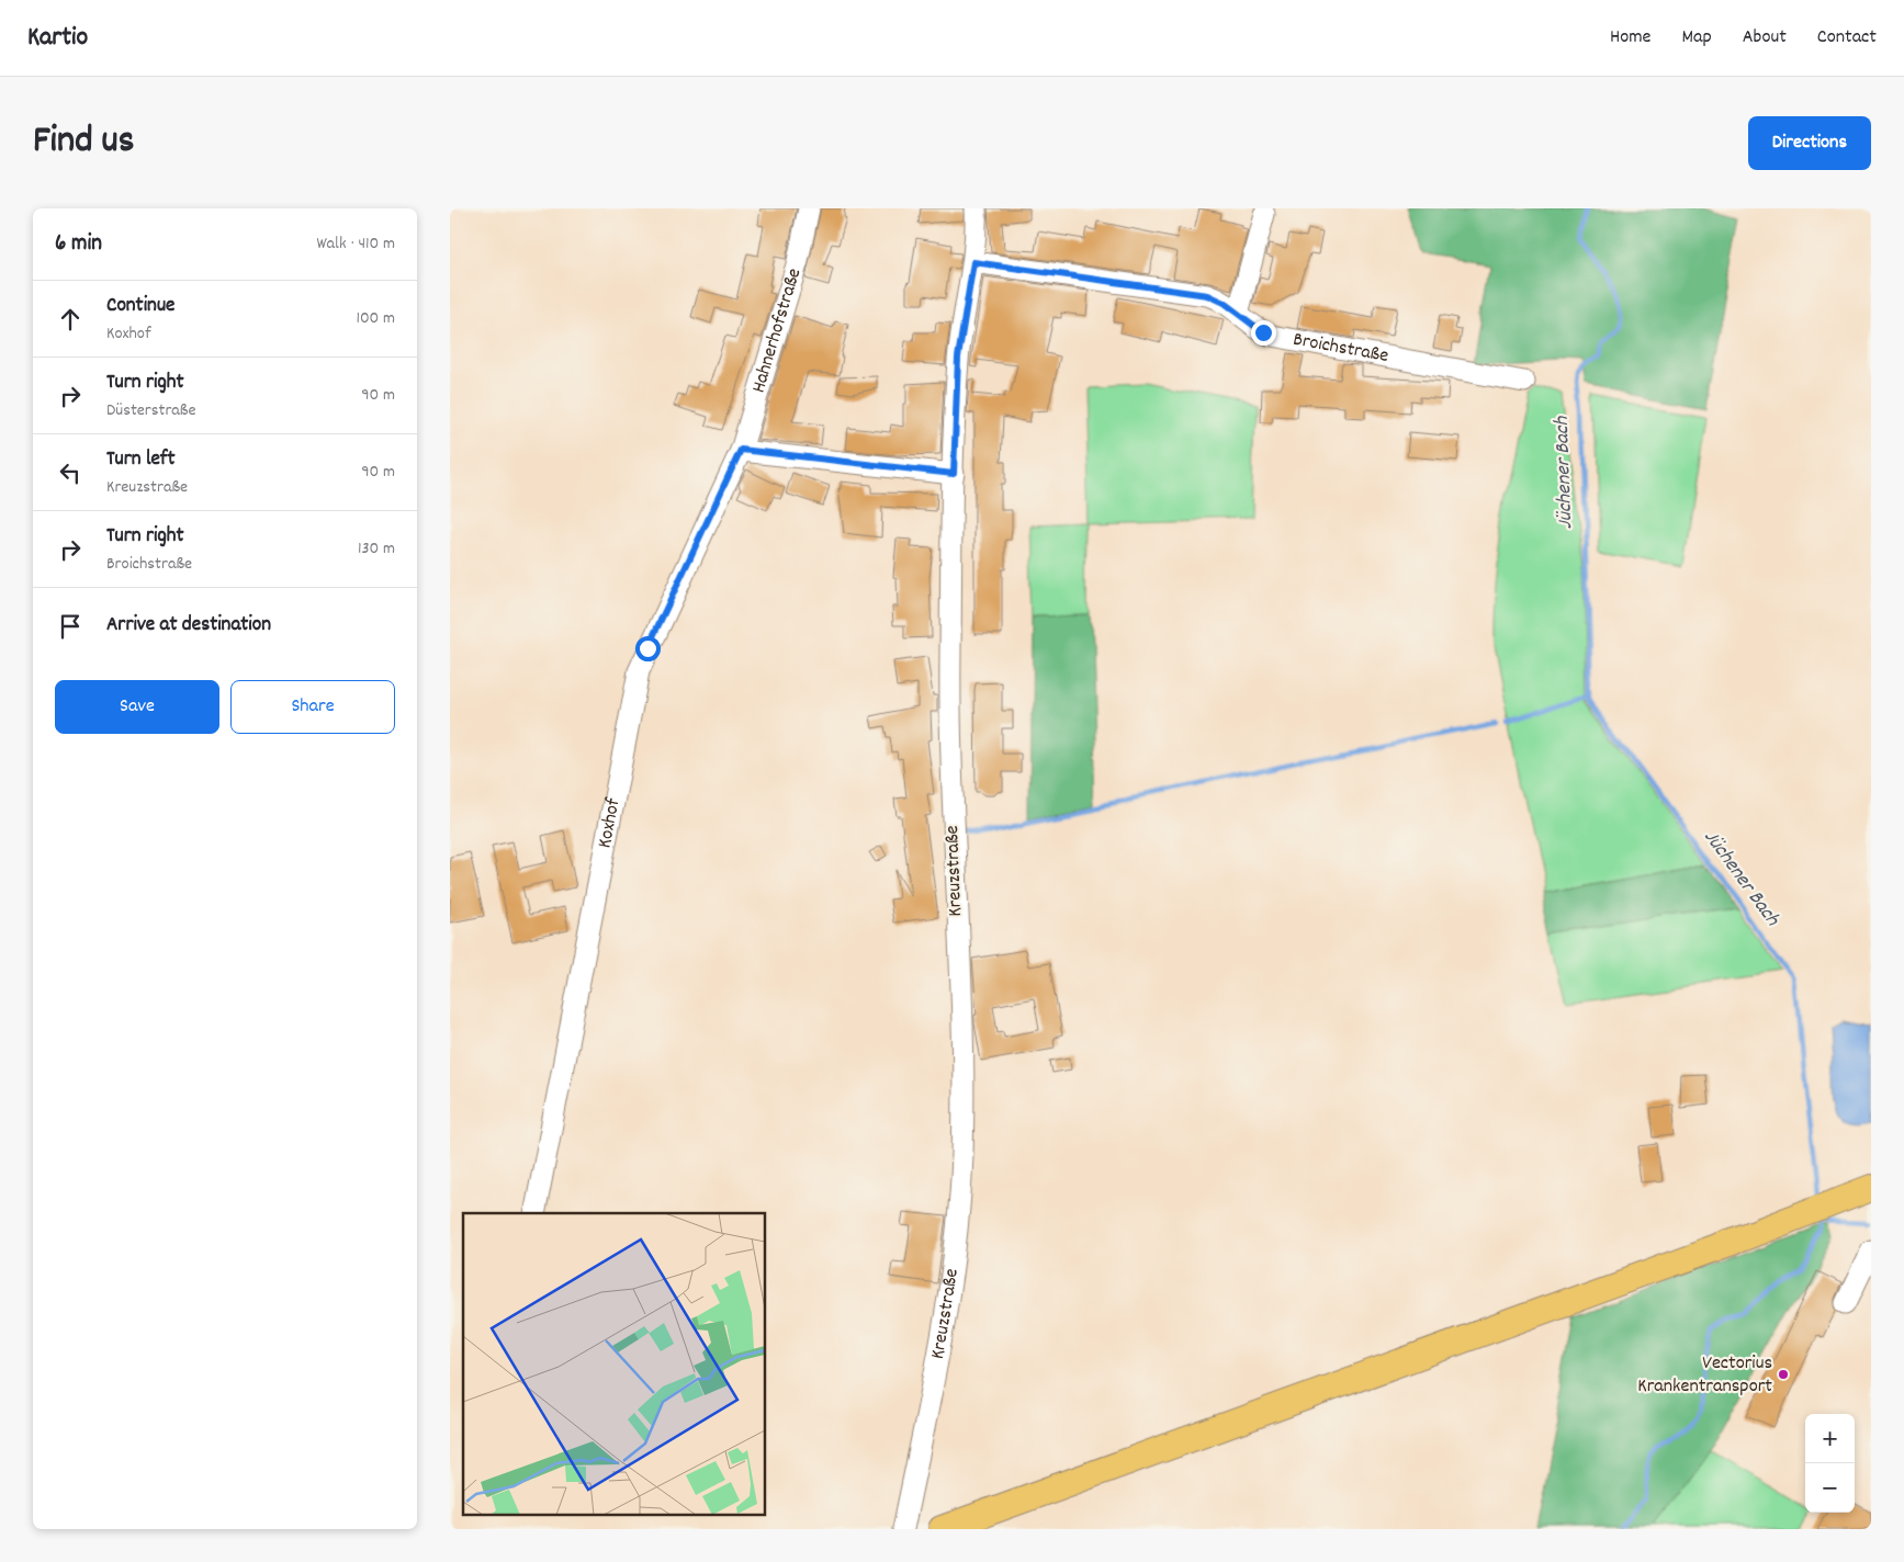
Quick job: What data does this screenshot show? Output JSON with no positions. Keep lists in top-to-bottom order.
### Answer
{
  "streets": {
    "street": [
      "Hahnerhofstraße",
      "Broichstraße",
      "Koxhof",
      "Kreuzstraße"
    ]
  },
  "crossings": [
    ["Hahnerhofstraße", "Koxhof"],
    ["Broichstraße", "Kreuzstraße"]
  ],
  "water": ["Jüchener Bach"],
  "places": ["Vectorius Krankentransport"],
  "page": {
    "header": "Kartio",
    "nav": [
      "Home",
      "Map",
      "About",
      "Contact"
    ],
    "title": "Find us",
    "buttons": [
      "Directions",
      ["Save", "Share"]
    ],
    "heading": ["6 min", "Walk · 410 m"],
    "list": [
      ["Continue", "Koxhof", "100 m"],
      ["Turn right", "Düsterstraße", "90 m"],
      ["Turn left", "Kreuzstraße", "90 m"],
      ["Turn right", "Broichstraße", "130 m"],
      "Arrive at destination"
    ],
    "map_buttons": ["+", "−"]
  }
}
